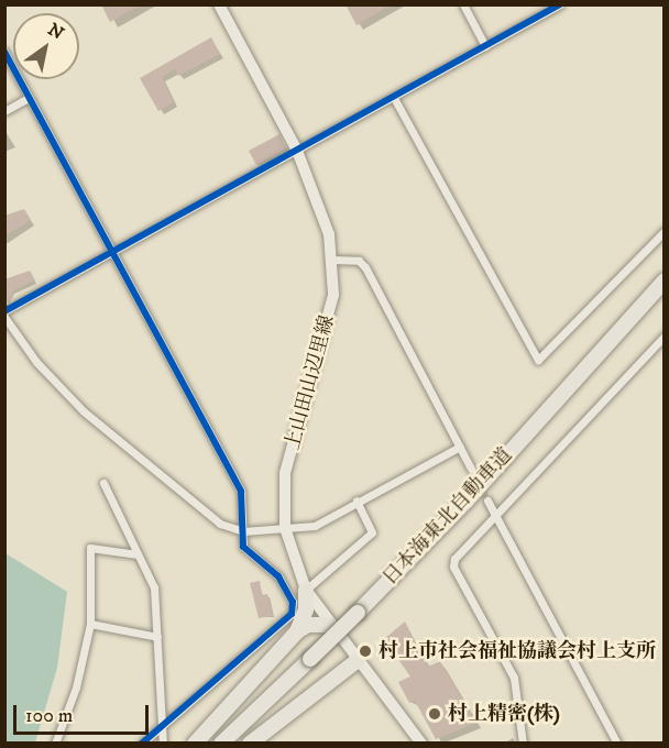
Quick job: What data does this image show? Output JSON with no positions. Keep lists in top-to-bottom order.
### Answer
{
  "streets": {
    "highway": ["日本海東北自動車道"],
    "main road": ["上山田山辺里線"]
  },
  "places": ["村上市社会福祉協議会村上支所", "村上精密(株)"],
  "scale_bar": "100 m",
  "north": "top right"
}
